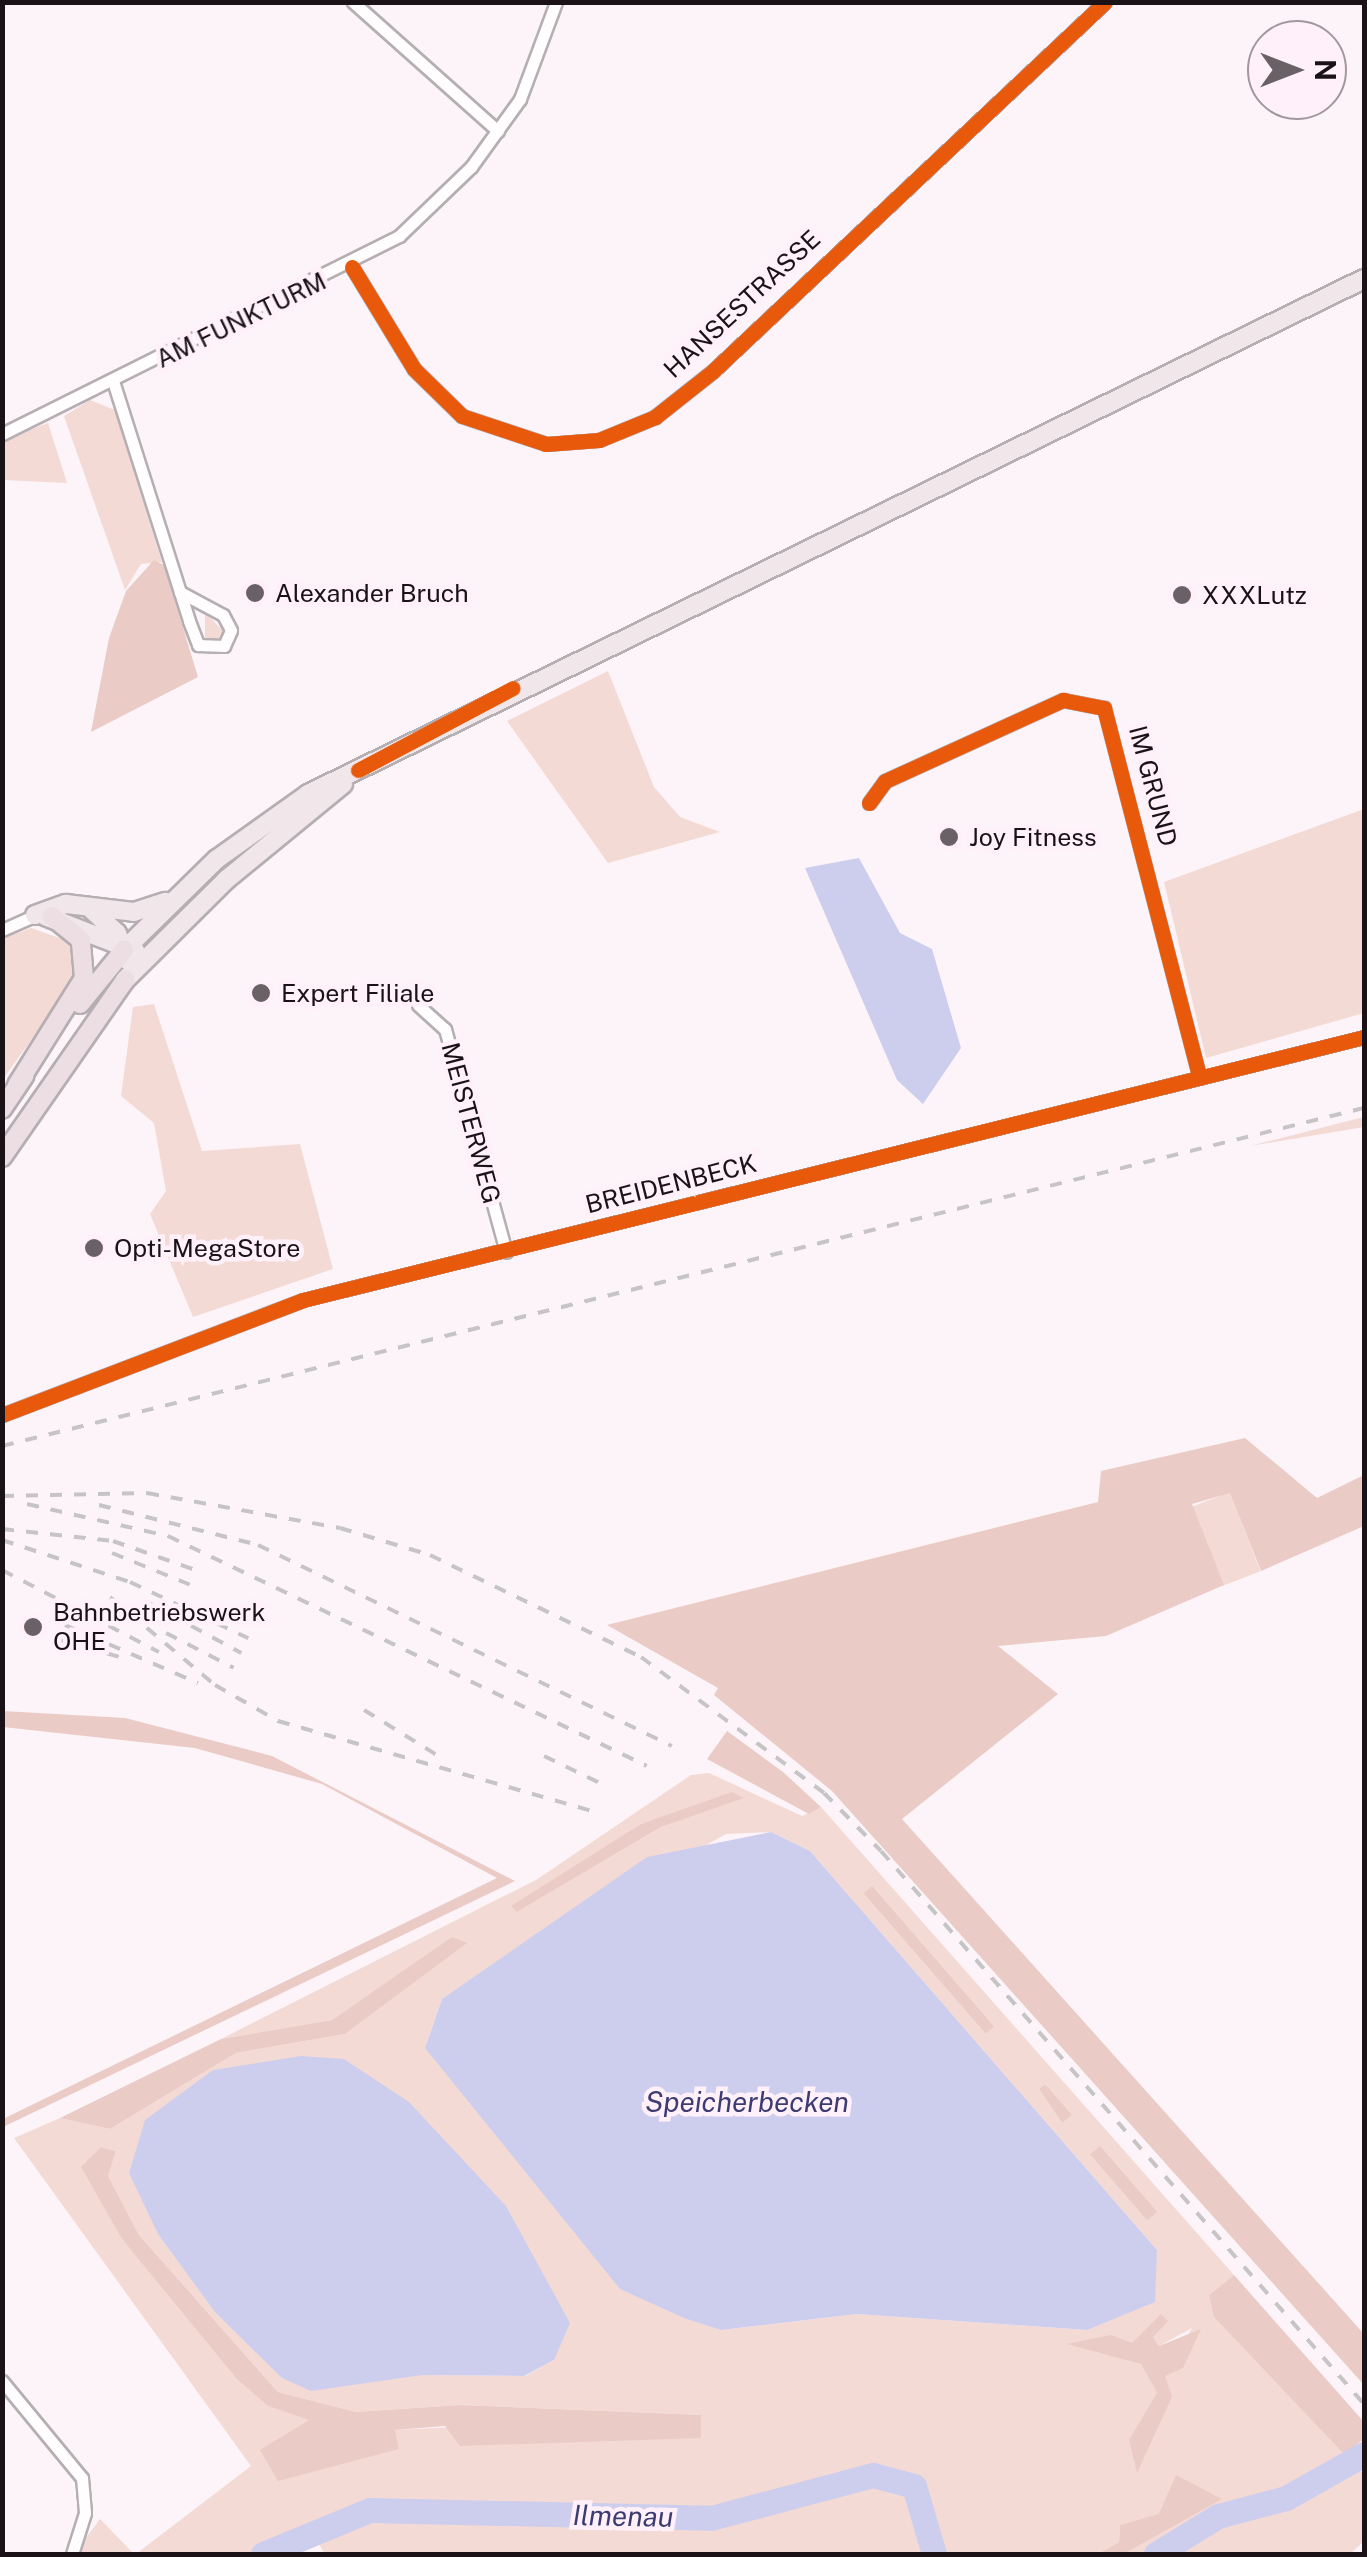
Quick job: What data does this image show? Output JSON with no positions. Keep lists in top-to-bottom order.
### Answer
{
  "streets": {
    "street": [
      "HANSESTRASSE",
      "AM FUNKTURM",
      "IM GRUND",
      "MEISTERWEG",
      "BREIDENBECK"
    ]
  },
  "crossings": [
    ["HANSESTRASSE", "AM FUNKTURM"],
    ["IM GRUND", "BREIDENBECK"],
    ["MEISTERWEG", "BREIDENBECK"]
  ],
  "water": ["Speicherbecken", "Ilmenau"],
  "places": [
    "Alexander Bruch",
    "XXXLutz",
    "Joy Fitness",
    "Expert Filiale",
    "Opti-MegaStore",
    "Bahnbetriebswerk OHE"
  ],
  "north": "right"
}
